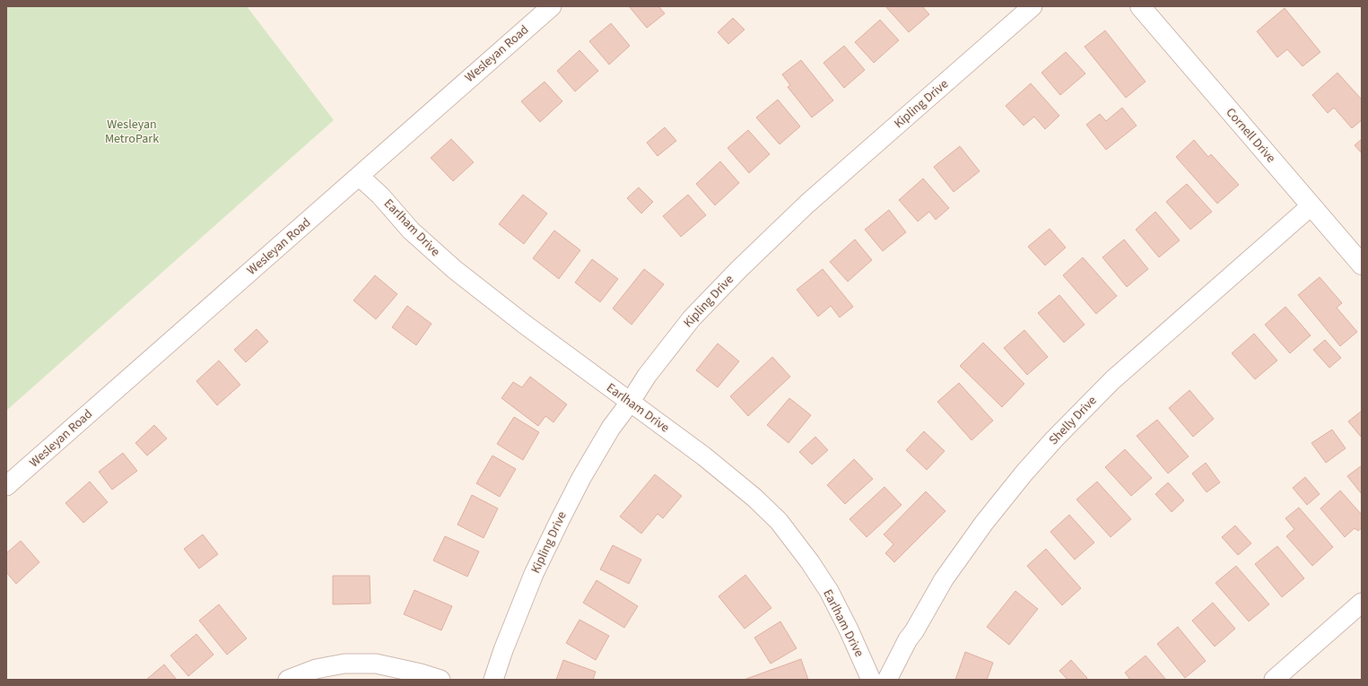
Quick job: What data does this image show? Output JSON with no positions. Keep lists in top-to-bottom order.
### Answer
{
  "streets": {
    "street": [
      "Wesleyan Road",
      "Kipling Drive",
      "Cornell Drive",
      "Earlham Drive",
      "Shelly Drive"
    ]
  },
  "crossings": [
    ["Wesleyan Road", "Earlham Drive"],
    ["Kipling Drive", "Earlham Drive"],
    ["Cornell Drive", "Shelly Drive"]
  ],
  "parks": ["Wesleyan MetroPark"]
}
